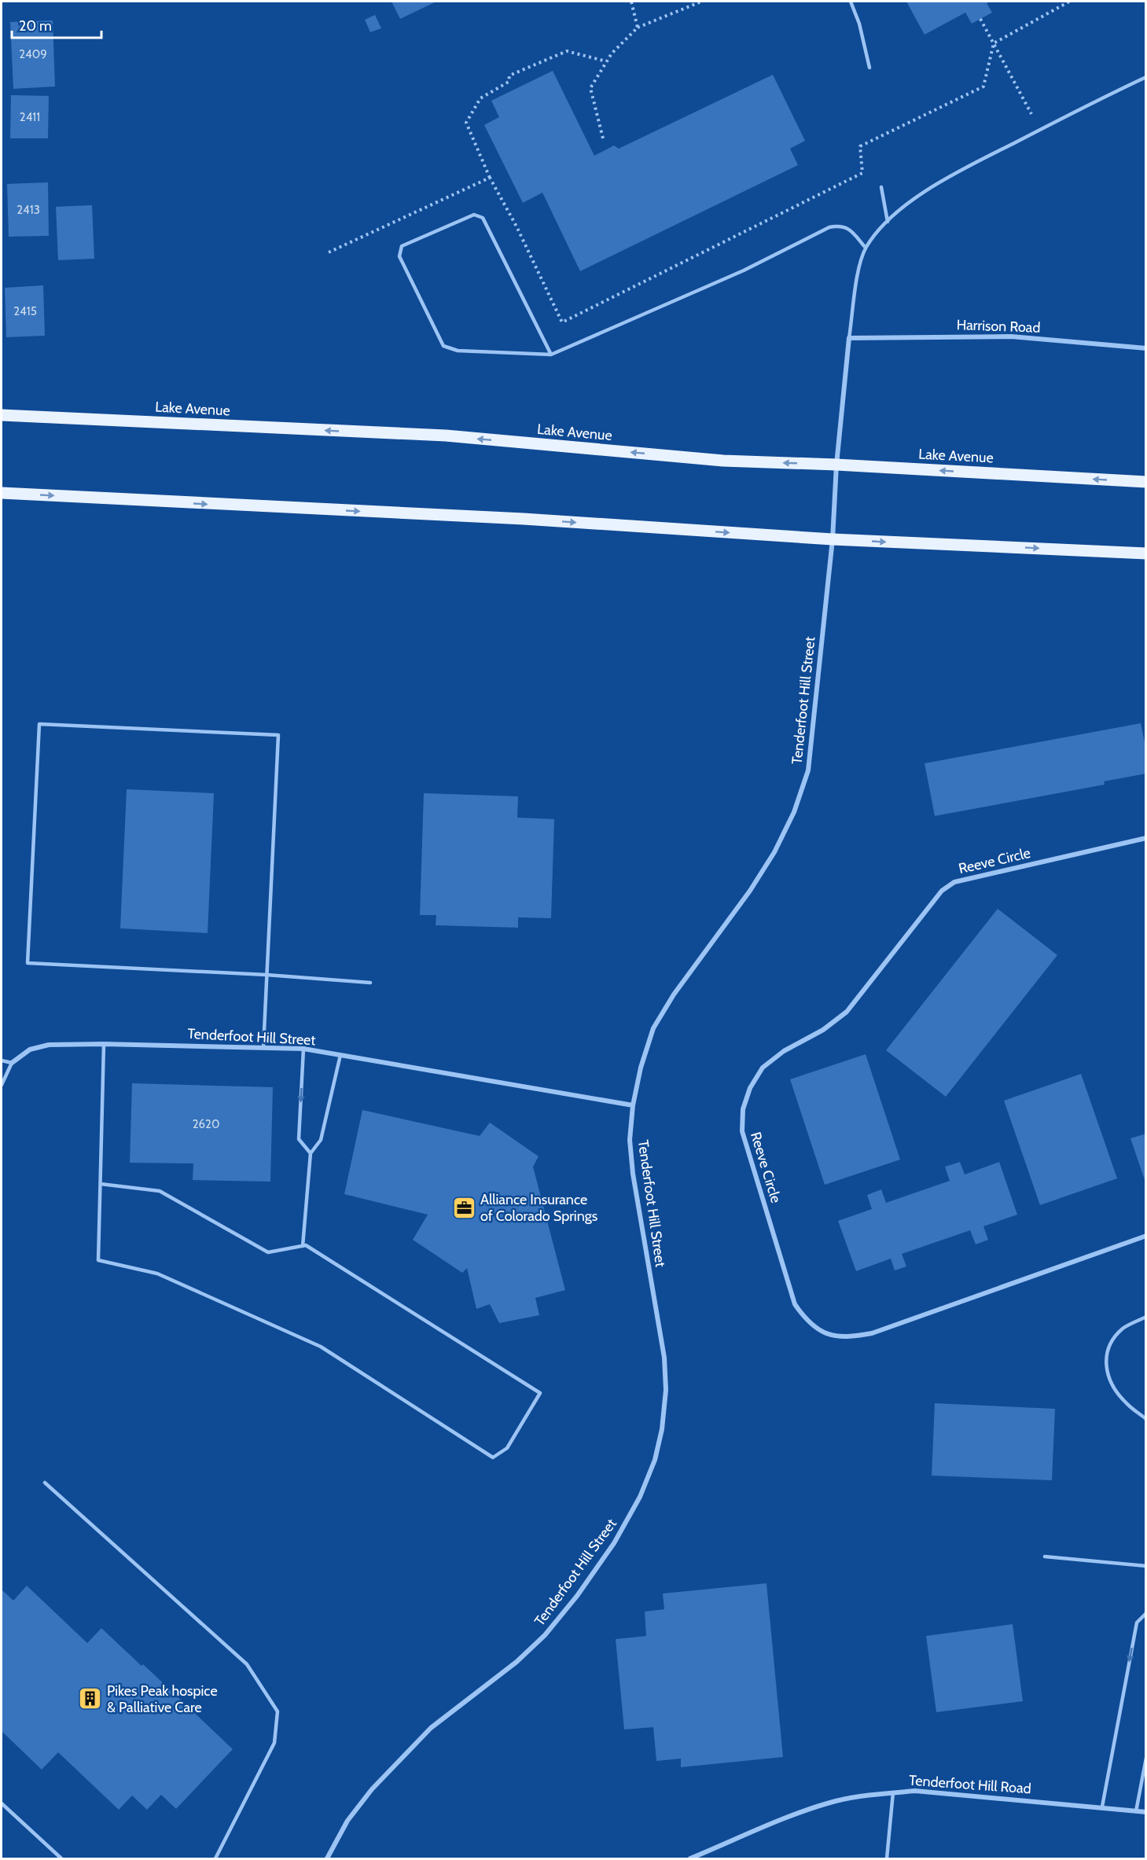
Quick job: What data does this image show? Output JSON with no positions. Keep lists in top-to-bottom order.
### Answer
{
  "streets": {
    "main road": ["Lake Avenue"],
    "street": [
      "Harrison Road",
      "Tenderfoot Hill Street",
      "Reeve Circle",
      "Tenderfoot Hill Road"
    ]
  },
  "crossings": [
    ["Harrison Road", "Tenderfoot Hill Street"],
    ["Lake Avenue", "Tenderfoot Hill Street"]
  ],
  "places": {
    "office": ["Alliance Insurance of Colorado Springs"],
    "building": ["Pikes Peak hospice & Palliative Care"]
  },
  "house_numbers": [
    "2409",
    "2411",
    "2413",
    "2415",
    "2620"
  ],
  "scale_bar": "20 m"
}
